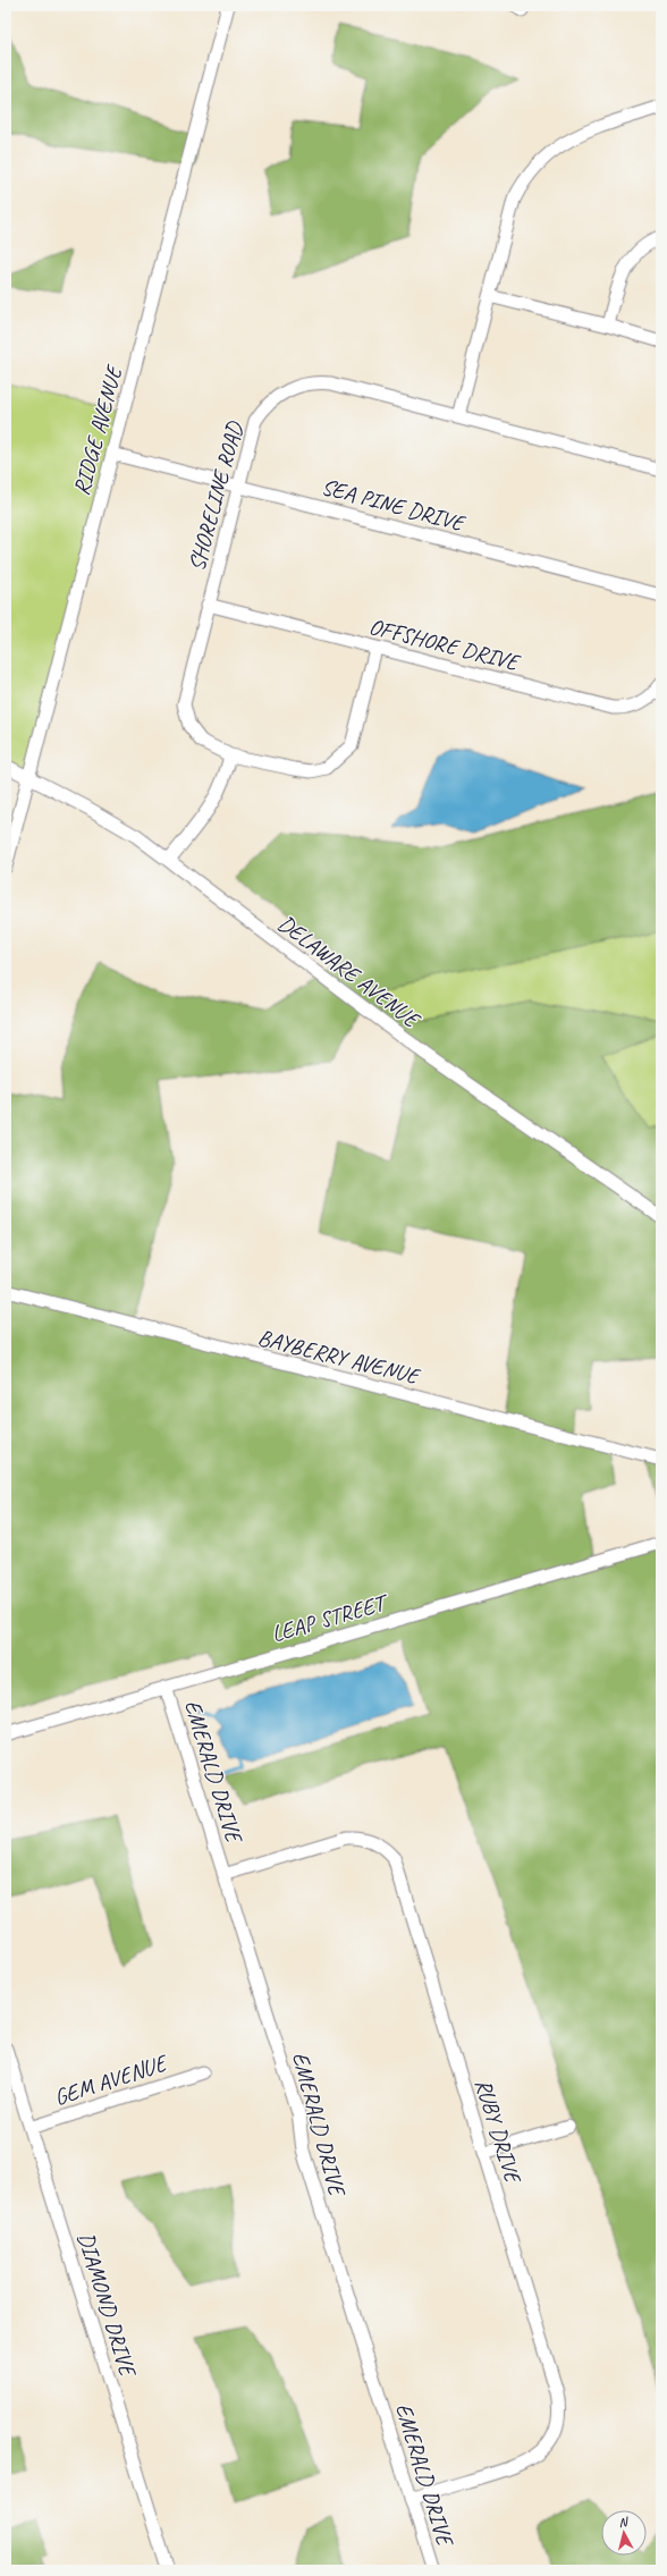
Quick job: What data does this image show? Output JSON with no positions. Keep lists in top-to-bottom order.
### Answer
{
  "streets": {
    "street": [
      "RIDGE AVENUE",
      "SHORELINE ROAD",
      "SEA PINE DRIVE",
      "OFFSHORE DRIVE",
      "DELAWARE AVENUE",
      "BAYBERRY AVENUE",
      "LEAP STREET",
      "EMERALD DRIVE",
      "GEM AVENUE",
      "RUBY DRIVE",
      "DIAMOND DRIVE"
    ]
  },
  "crossings": [
    ["RIDGE AVENUE", "SEA PINE DRIVE"],
    ["RIDGE AVENUE", "DELAWARE AVENUE"],
    ["SHORELINE ROAD", "SEA PINE DRIVE"],
    ["SHORELINE ROAD", "OFFSHORE DRIVE"],
    ["LEAP STREET", "EMERALD DRIVE"],
    ["EMERALD DRIVE", "RUBY DRIVE"],
    ["GEM AVENUE", "DIAMOND DRIVE"]
  ],
  "north": "top"
}
